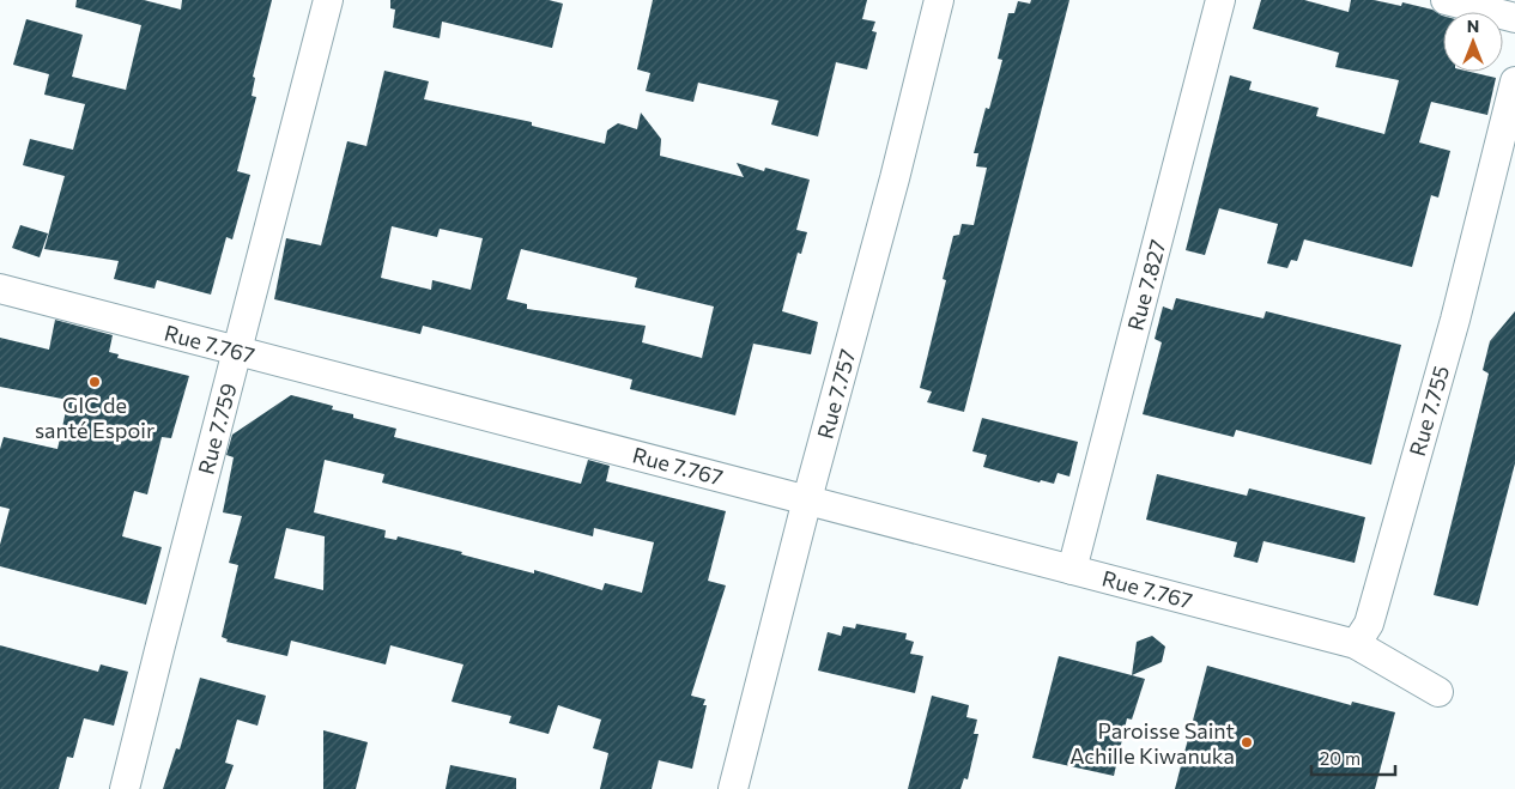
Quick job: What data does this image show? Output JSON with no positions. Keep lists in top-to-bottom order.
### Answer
{
  "streets": {
    "street": [
      "Rue 7.827",
      "Rue 7.767",
      "Rue 7.757",
      "Rue 7.755",
      "Rue 7.759"
    ]
  },
  "crossings": [
    ["Rue 7.827", "Rue 7.767"],
    ["Rue 7.767", "Rue 7.757"],
    ["Rue 7.767", "Rue 7.755"],
    ["Rue 7.767", "Rue 7.759"]
  ],
  "places": ["GIC de santé Espoir", "Paroisse Saint Achille Kiwanuka"],
  "scale_bar": "20 m",
  "north": "top"
}
